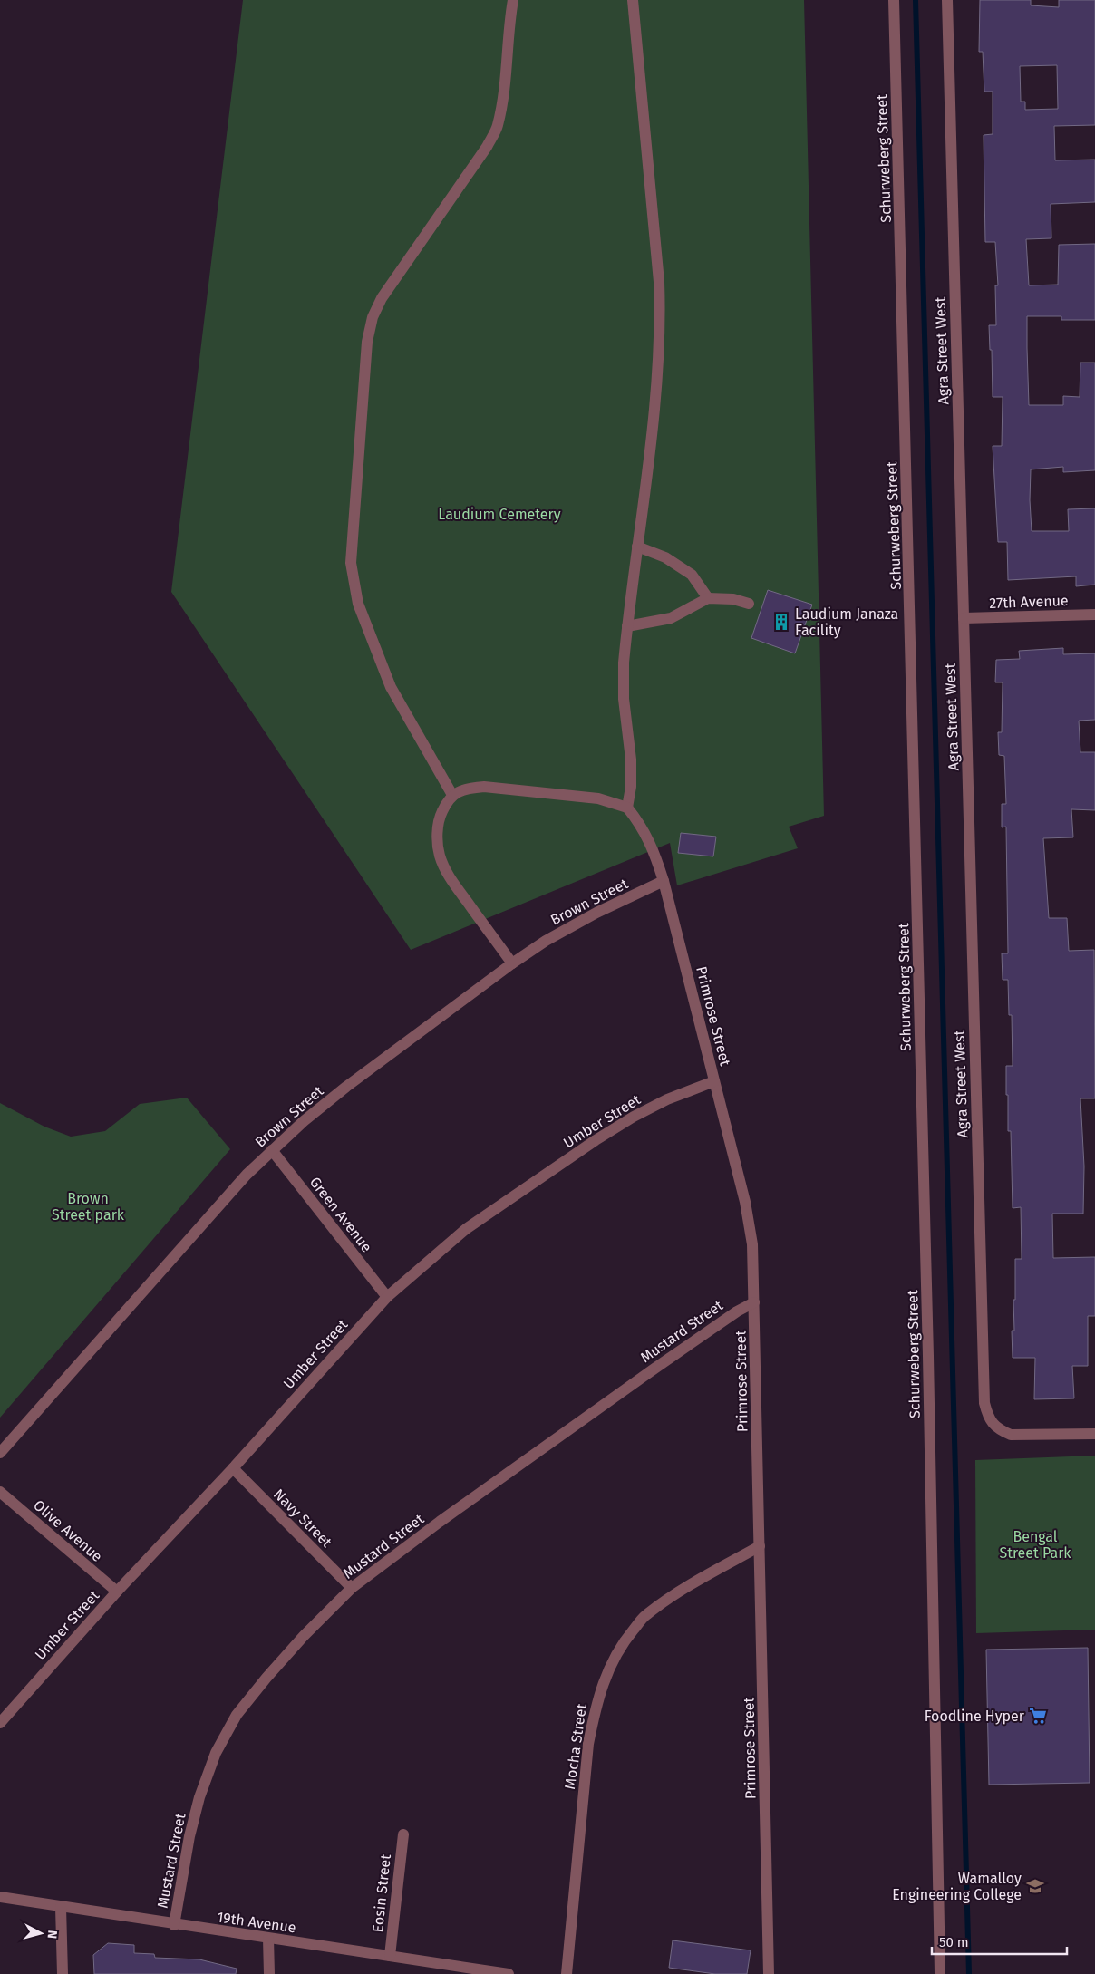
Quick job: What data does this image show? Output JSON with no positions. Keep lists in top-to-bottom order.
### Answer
{
  "streets": {
    "street": [
      "Schurweberg Street",
      "Agra Street West",
      "27th Avenue",
      "Brown Street",
      "Primrose Street",
      "Umber Street",
      "Green Avenue",
      "Mustard Street",
      "Navy Street",
      "Olive Avenue",
      "Mocha Street",
      "Eosin Street",
      "19th Avenue"
    ]
  },
  "crossings": [
    ["Agra Street West", "27th Avenue"],
    ["Brown Street", "Primrose Street"],
    ["Brown Street", "Green Avenue"],
    ["Primrose Street", "Umber Street"],
    ["Primrose Street", "Mustard Street"],
    ["Primrose Street", "Mocha Street"],
    ["Umber Street", "Green Avenue"],
    ["Umber Street", "Navy Street"],
    ["Umber Street", "Olive Avenue"],
    ["Mustard Street", "Navy Street"],
    ["Mustard Street", "19th Avenue"],
    ["Eosin Street", "19th Avenue"]
  ],
  "parks": ["Laudium Cemetery", "Brown Street park", "Bengal Street Park"],
  "places": {
    "building": ["Laudium Janaza Facility"],
    "supermarket": ["Foodline Hyper"],
    "school or university": ["Wamalloy Engineering College"]
  },
  "scale_bar": "50 m",
  "north": "right"
}
